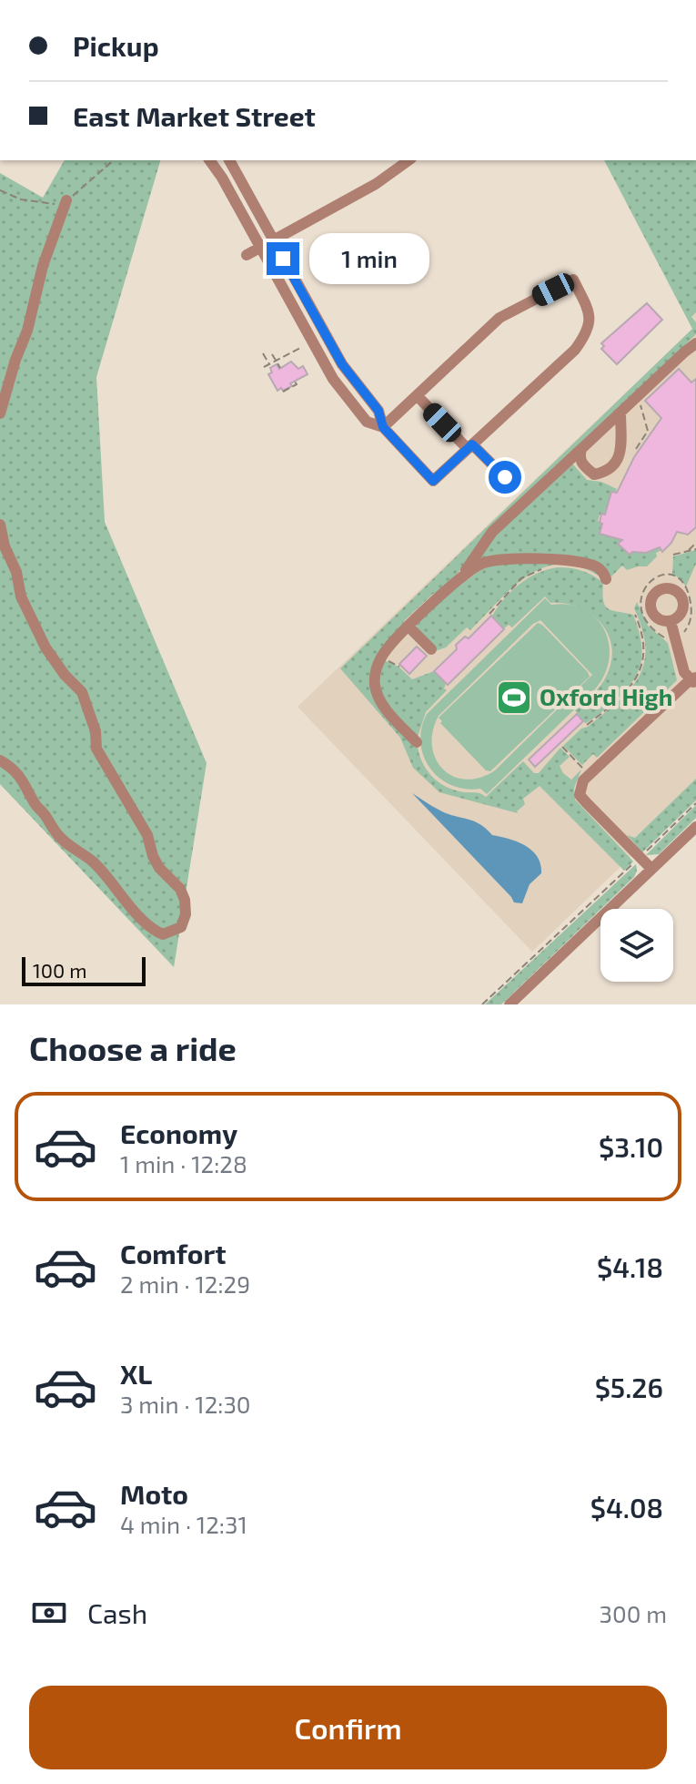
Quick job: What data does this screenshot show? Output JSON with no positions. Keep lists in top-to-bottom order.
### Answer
{
  "places": {
    "sports": ["Oxford High"]
  },
  "scale_bar": "100 m",
  "page": {
    "banner": ["Pickup", "East Market Street"],
    "bubble": "1 min",
    "scale": "100 m",
    "heading": "Choose a ride",
    "list": [
      {
        "name": "Economy",
        "note": "1 min · 12:28",
        "value": "$3.10"
      },
      {
        "name": "Comfort",
        "note": "2 min · 12:29",
        "value": "$4.18"
      },
      {
        "name": "XL",
        "note": "3 min · 12:30",
        "value": "$5.26"
      },
      {
        "name": "Moto",
        "note": "4 min · 12:31",
        "value": "$4.08"
      }
    ],
    "pay": ["Cash", "300 m"],
    "buttons": "Confirm"
  }
}
